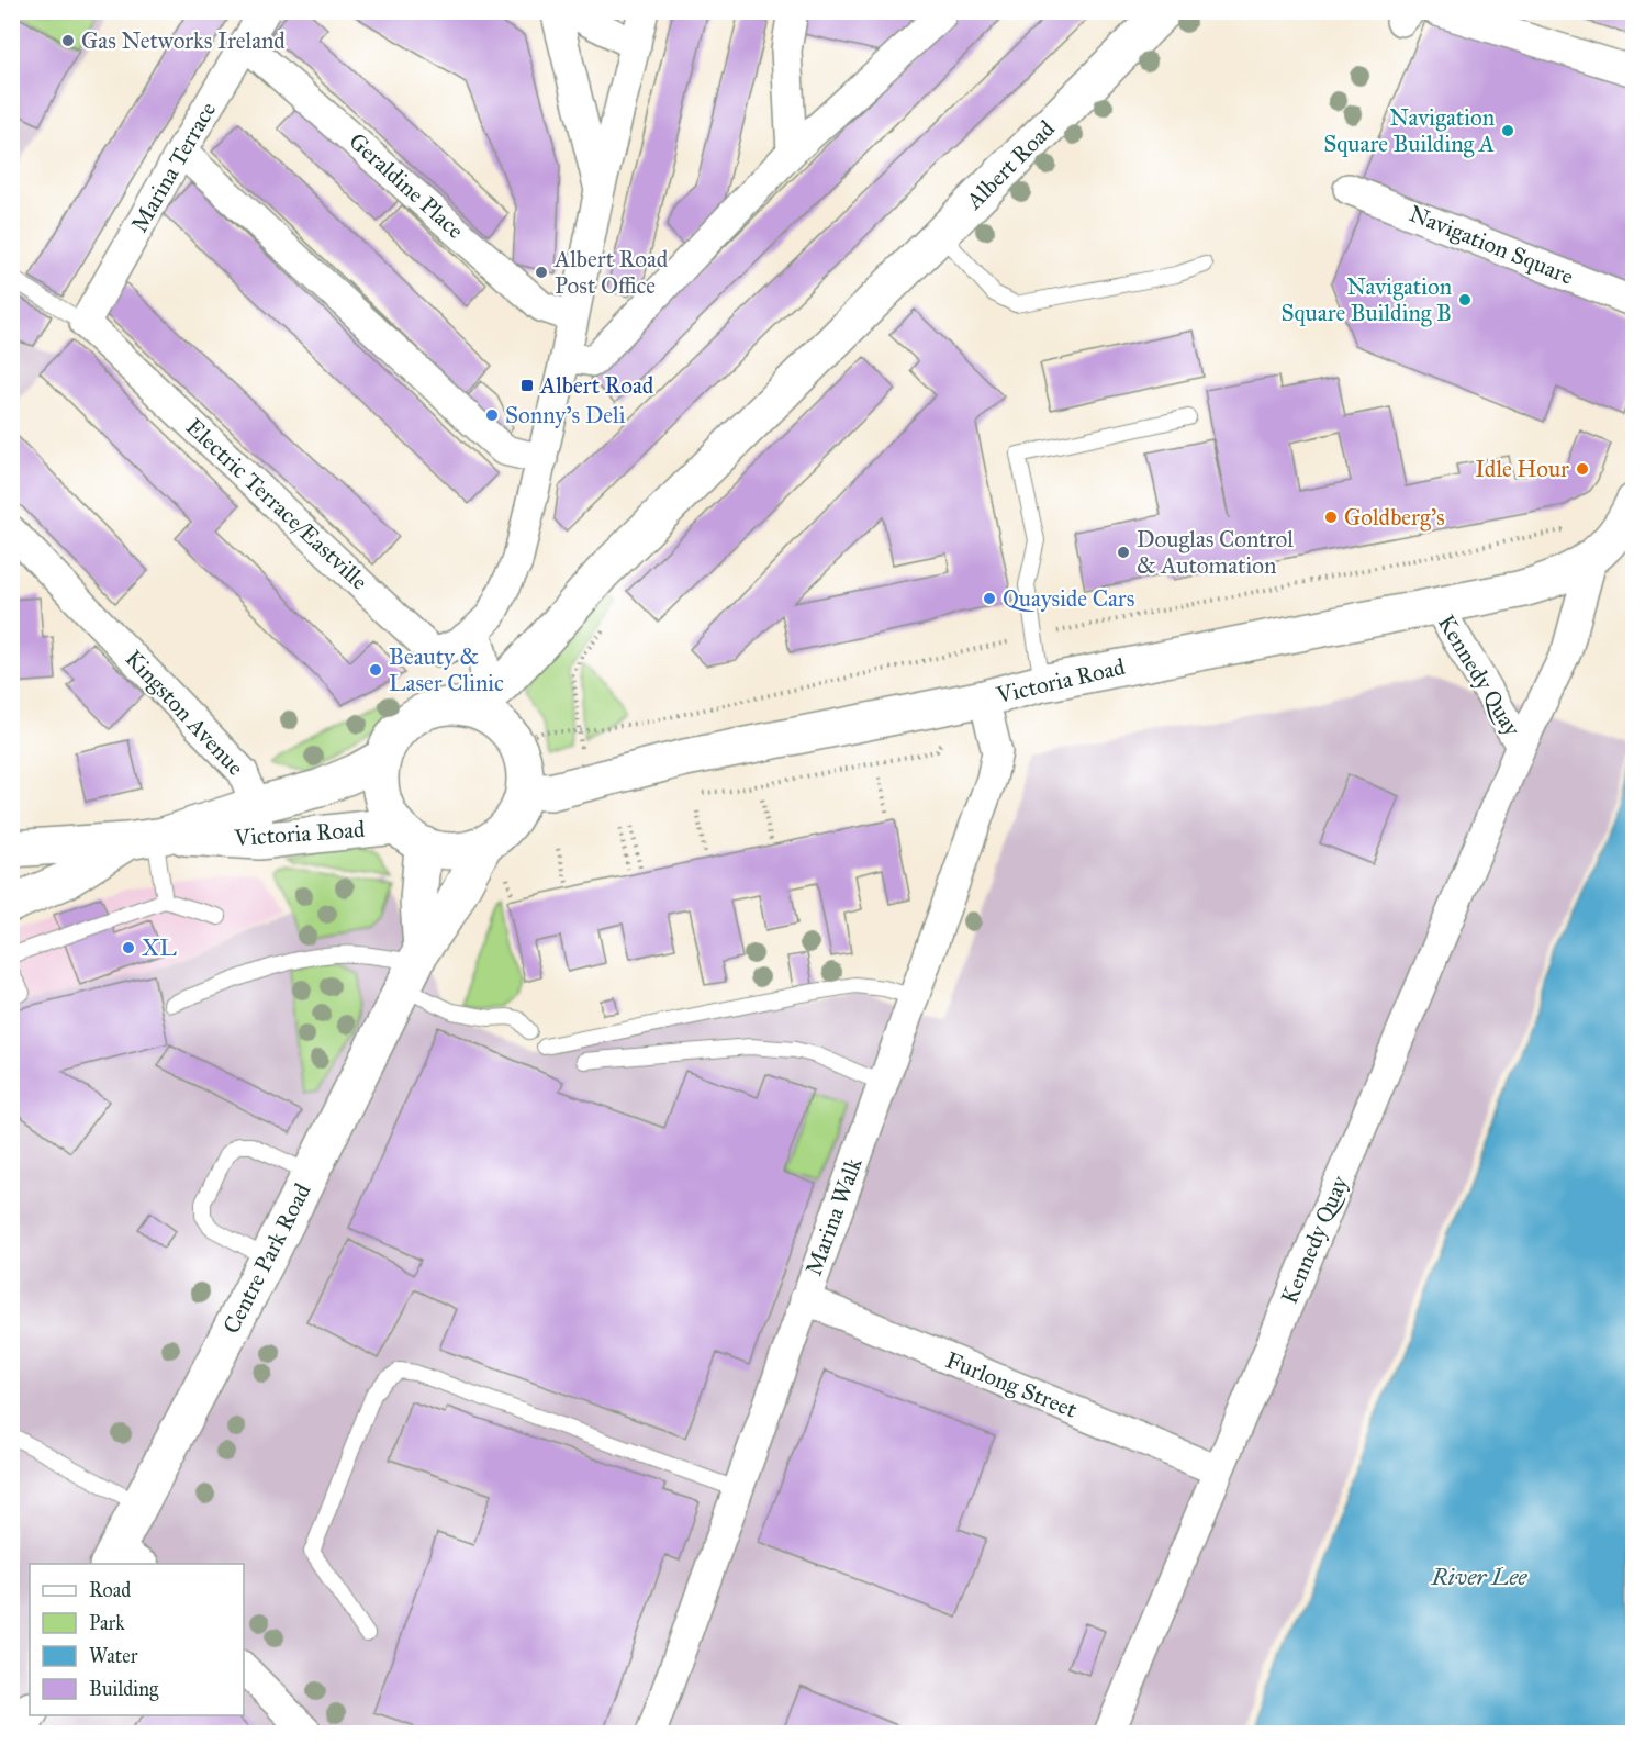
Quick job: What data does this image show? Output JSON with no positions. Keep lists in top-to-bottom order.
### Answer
{
  "streets": {
    "street": [
      "Albert Road",
      "Marina Terrace",
      "Geraldine Place",
      "Navigation Square",
      "Electric Terrace/Eastville",
      "Kennedy Quay",
      "Victoria Road",
      "Kingston Avenue",
      "Marina Walk",
      "Centre Park Road",
      "Furlong Street"
    ]
  },
  "crossings": [
    ["Albert Road", "Victoria Road"],
    ["Albert Road", "Centre Park Road"],
    ["Marina Terrace", "Geraldine Place"],
    ["Marina Terrace", "Electric Terrace/Eastville"],
    ["Kennedy Quay", "Victoria Road"],
    ["Kennedy Quay", "Furlong Street"],
    ["Victoria Road", "Kingston Avenue"],
    ["Victoria Road", "Marina Walk"],
    ["Victoria Road", "Centre Park Road"],
    ["Marina Walk", "Furlong Street"]
  ],
  "water": ["River Lee"],
  "places": {
    "other": [
      "Gas Networks Ireland",
      "Navigation Square Building A",
      "Albert Road Post Office",
      "Navigation Square Building B",
      "Sonny's Deli",
      "Idle Hour",
      "Goldberg’s",
      "Douglas Control & Automation",
      "Quayside Cars",
      "Beauty & Laser Clinic",
      "XL"
    ],
    "transit": ["Albert Road"]
  },
  "legend": [
    "Road",
    "Park",
    "Water",
    "Building"
  ]
}
